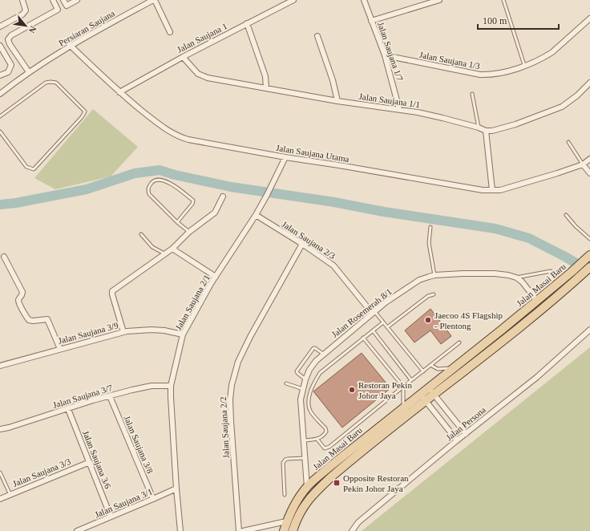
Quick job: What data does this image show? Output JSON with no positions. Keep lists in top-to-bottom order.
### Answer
{
  "streets": {
    "main road": ["Jalan Masai Baru"],
    "street": [
      "Persiaran Saujana",
      "Jalan Saujana 1",
      "Jalan Saujana 1/7",
      "Jalan Saujana 1/3",
      "Jalan Saujana 1/1",
      "Jalan Saujana Utama",
      "Jalan Saujana 2/3",
      "Jalan Saujana 2/1",
      "Jalan Rosemerah 8/1",
      "Jalan Saujana 3/9",
      "Jalan Saujana 3/7",
      "Jalan Persona",
      "Jalan Saujana 2/2",
      "Jalan Saujana 3/8",
      "Jalan Saujana 3/6",
      "Jalan Saujana 3/3",
      "Jalan Saujana 3/1"
    ]
  },
  "crossings": [
    ["Persiaran Saujana", "Jalan Saujana Utama"],
    ["Jalan Saujana 1", "Jalan Saujana 1/1"],
    ["Jalan Saujana 1", "Jalan Saujana Utama"],
    ["Jalan Saujana 1/7", "Jalan Saujana 1/3"],
    ["Jalan Saujana 1/7", "Jalan Saujana 1/1"],
    ["Jalan Saujana Utama", "Jalan Saujana 2/1"],
    ["Jalan Saujana 2/3", "Jalan Saujana 2/1"],
    ["Jalan Saujana 2/3", "Jalan Rosemerah 8/1"],
    ["Jalan Saujana 2/3", "Jalan Saujana 2/2"],
    ["Jalan Masai Baru", "Jalan Rosemerah 8/1"],
    ["Jalan Saujana 2/1", "Jalan Saujana 3/9"],
    ["Jalan Saujana 2/1", "Jalan Saujana 3/7"],
    ["Jalan Saujana 2/1", "Jalan Saujana 3/1"],
    ["Jalan Saujana 3/7", "Jalan Saujana 3/8"],
    ["Jalan Saujana 3/7", "Jalan Saujana 3/6"],
    ["Jalan Saujana 3/8", "Jalan Saujana 3/1"],
    ["Jalan Saujana 3/6", "Jalan Saujana 3/3"],
    ["Jalan Saujana 3/6", "Jalan Saujana 3/1"]
  ],
  "places": {
    "other": ["Jaecoo 4S Flagship - Plentong", "Restoran Pekin Johor Jaya"],
    "transit": ["Opposite Restoran Pekin Johor Jaya"]
  },
  "scale_bar": "100 m",
  "north": "bottom right"
}
